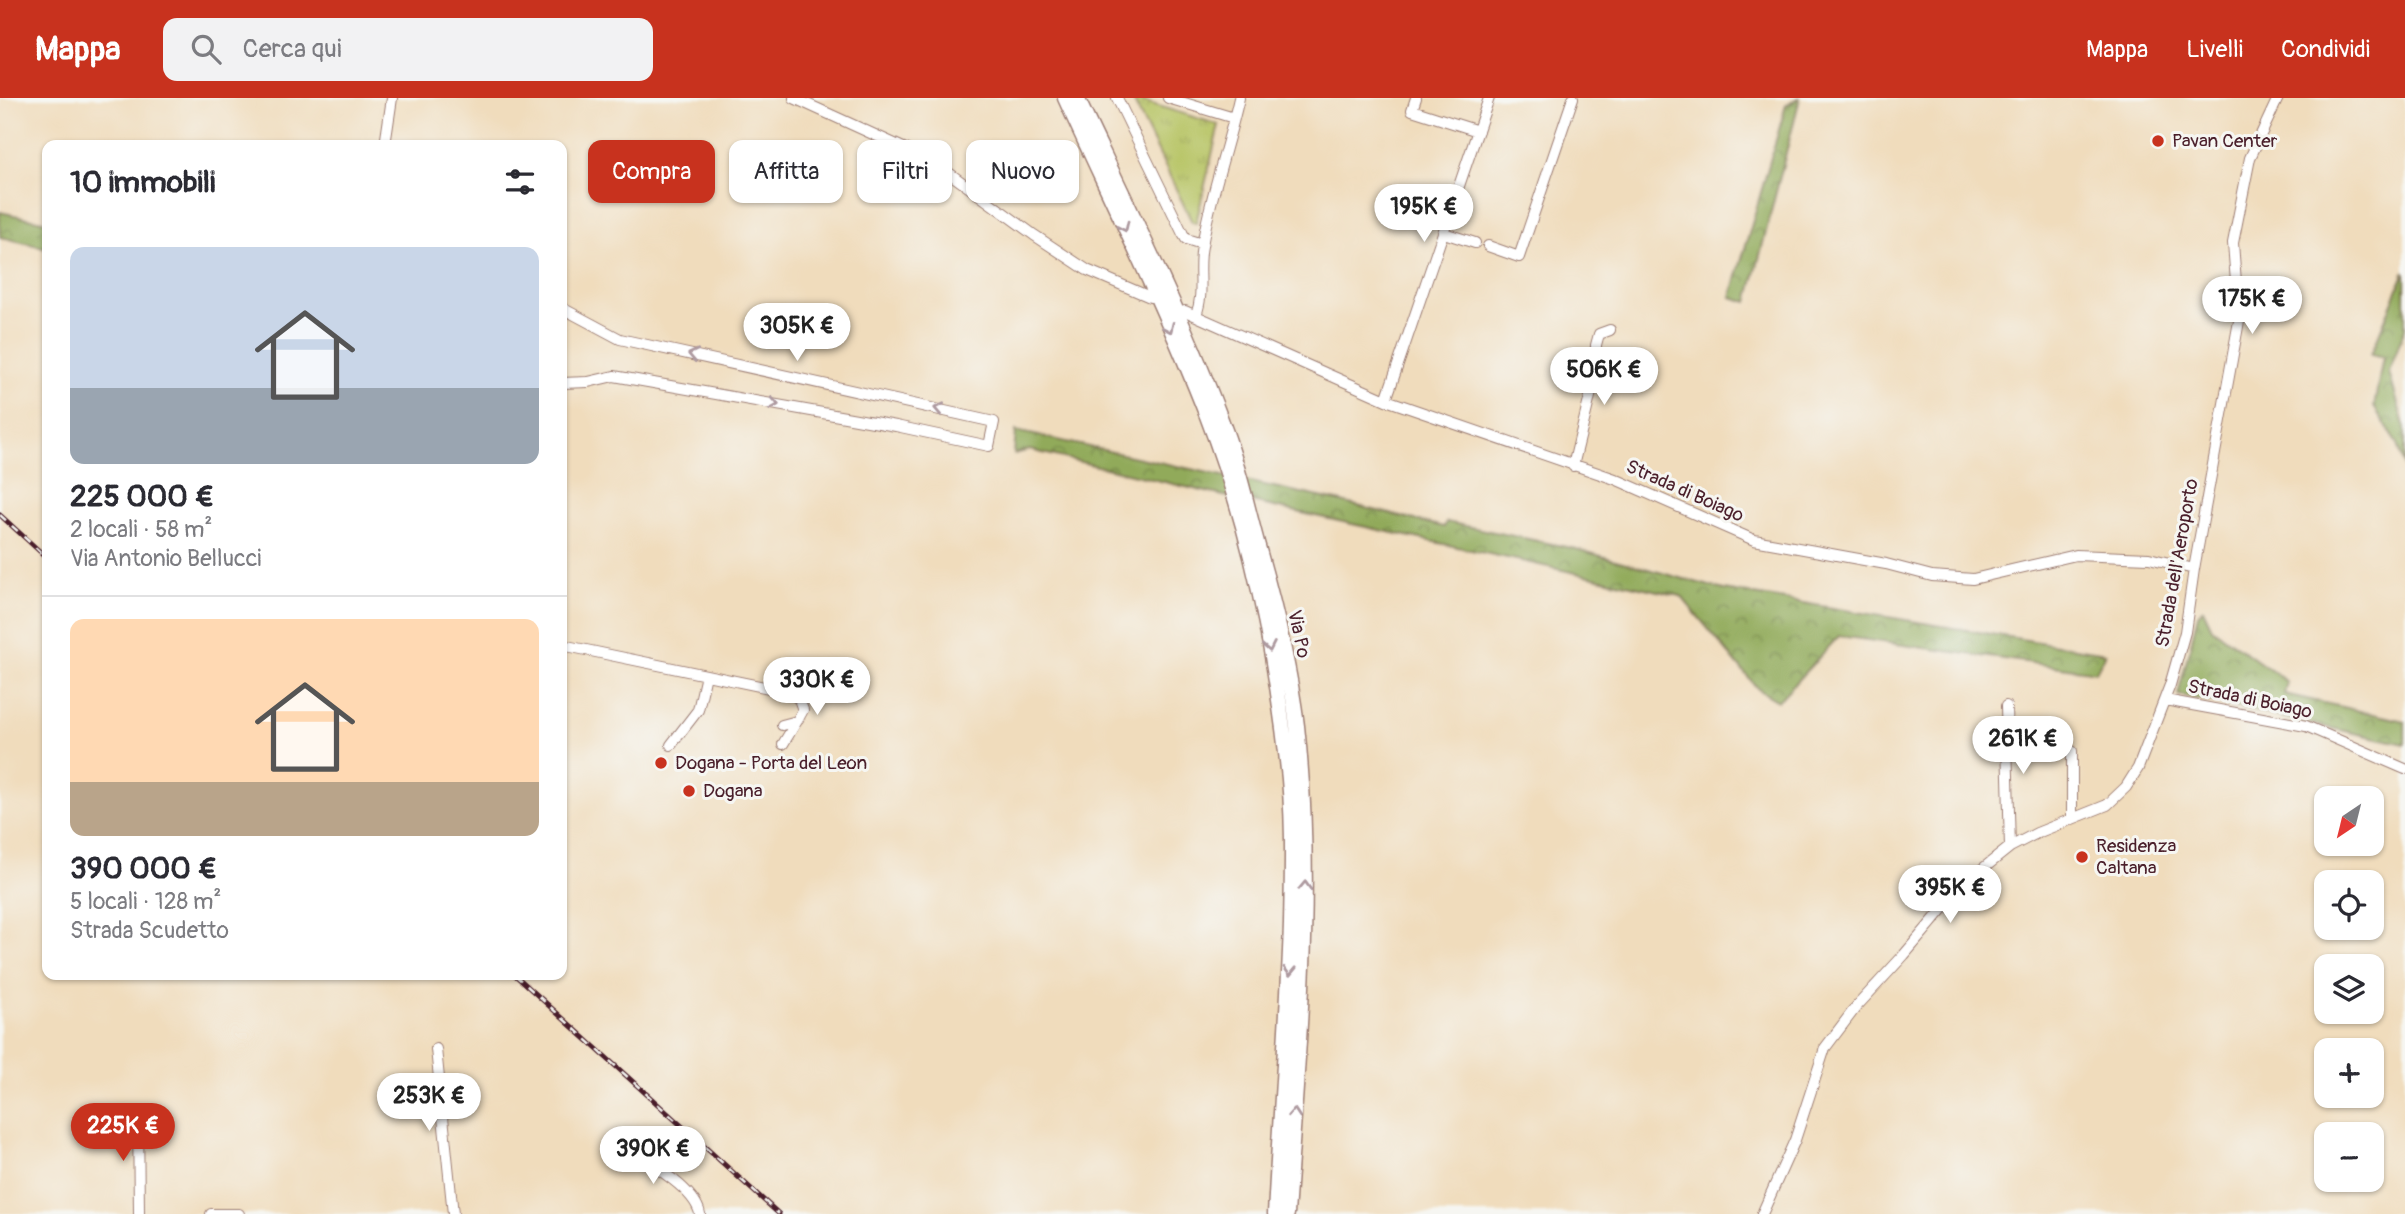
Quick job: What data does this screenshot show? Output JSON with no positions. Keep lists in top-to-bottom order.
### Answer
{
  "streets": {
    "highway": ["Via Po"],
    "street": ["Strada di Boiago", "Strada dell'Aeroporto"]
  },
  "crossings": [
    ["Strada di Boiago", "Strada dell'Aeroporto"]
  ],
  "places": [
    "Pavan Center",
    "Dogana - Porta del Leon",
    "Dogana",
    "Residenza Caltana"
  ],
  "north": "bottom left",
  "page": {
    "header": "Mappa",
    "search": "Cerca qui",
    "nav": ["Mappa", "Livelli", "Condividi"],
    "chip": [
      "Compra",
      "Affitta",
      "Filtri",
      "Nuovo"
    ],
    "heading": "10 immobili",
    "price": [
      "195K €",
      "175K €",
      "305K €",
      "506K €",
      "330K €",
      "261K €",
      "395K €",
      "253K €",
      "225K €",
      "390K €"
    ],
    "list": [
      {
        "name": "225 000 €",
        "note": "2 locali · 58 m² · Via Antonio Bellucci"
      },
      {
        "name": "390 000 €",
        "note": "5 locali · 128 m² · Strada Scudetto"
      }
    ],
    "map_buttons": ["+", "−"]
  }
}
